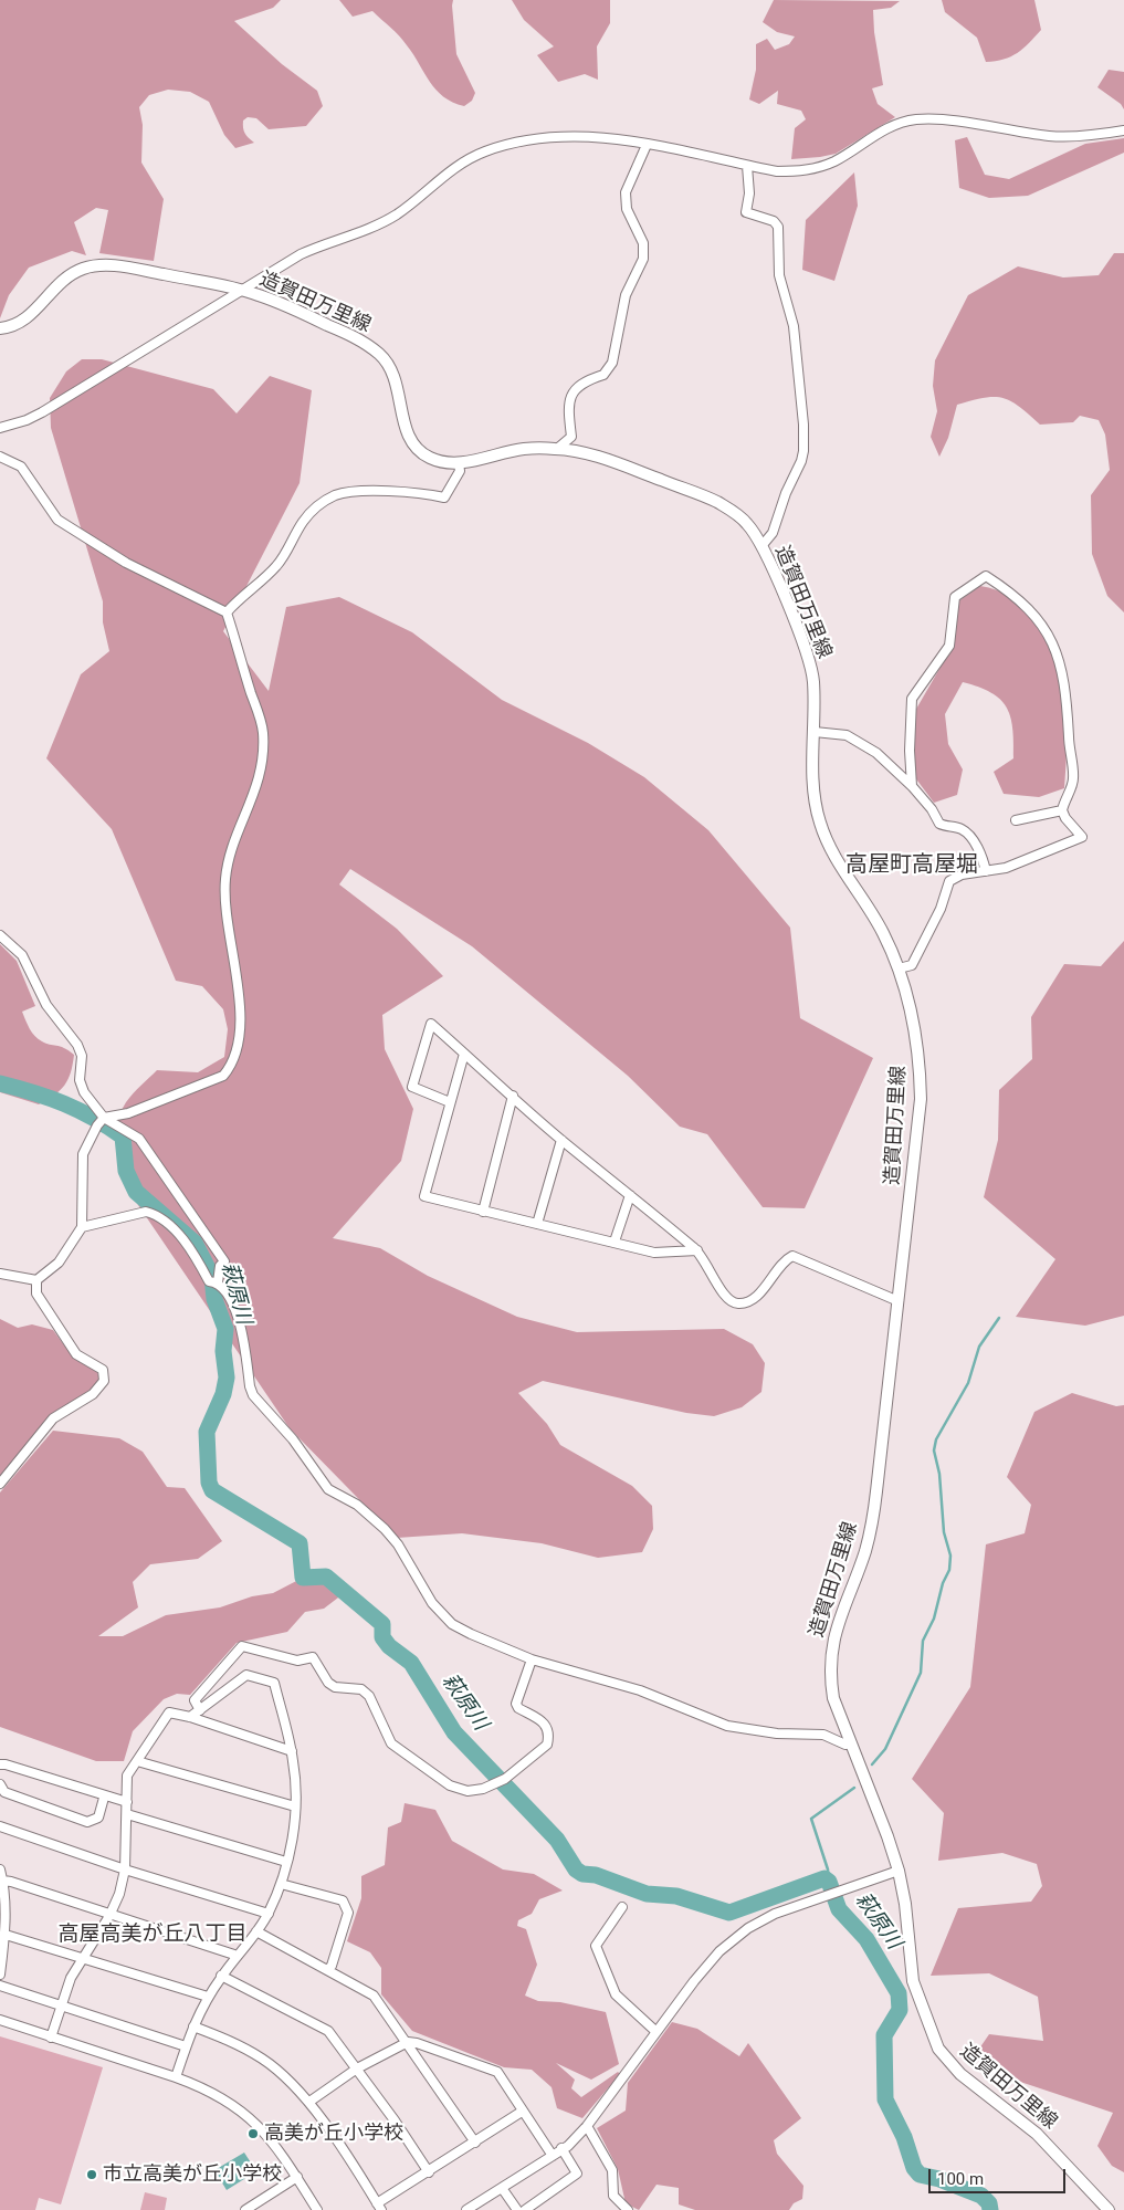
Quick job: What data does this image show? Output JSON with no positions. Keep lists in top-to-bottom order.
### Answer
{
  "streets": {
    "main road": ["造賀田万里線"]
  },
  "districts": ["高屋町高屋堀", "高屋高美が丘八丁目"],
  "water": ["萩原川"],
  "places": ["高美が丘小学校", "市立高美が丘小学校"],
  "scale_bar": "100 m"
}
